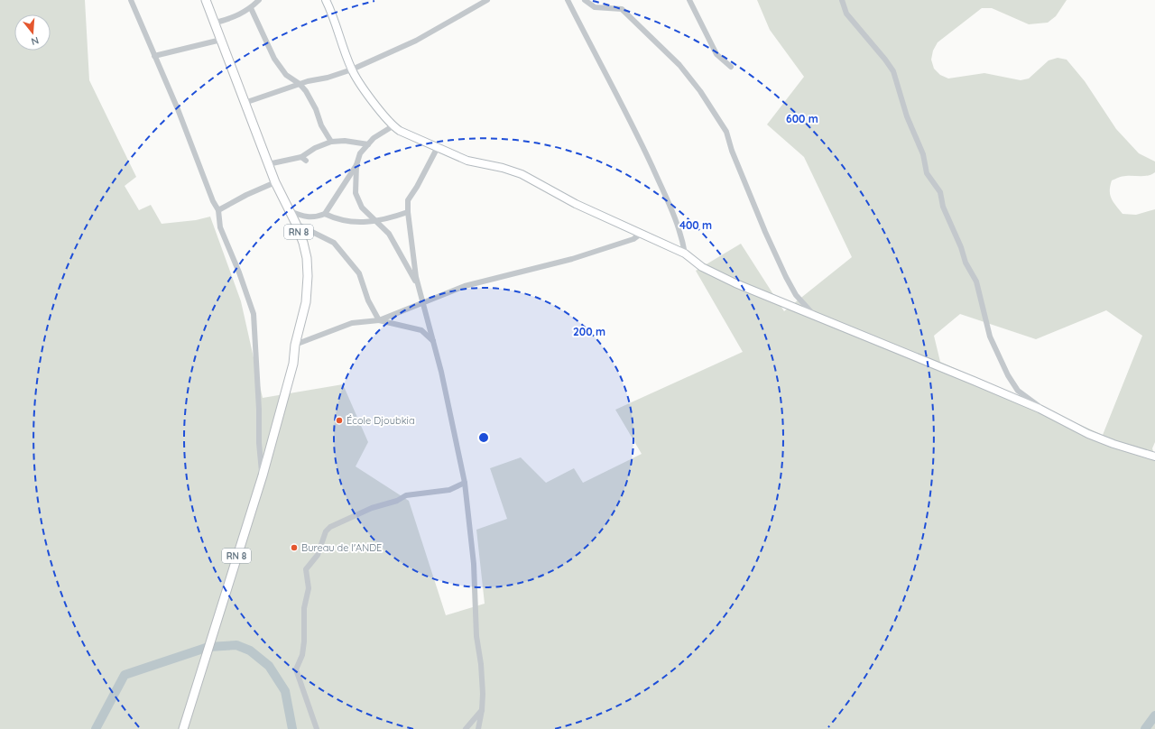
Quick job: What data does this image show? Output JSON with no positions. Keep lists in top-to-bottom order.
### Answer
{
  "streets": {
    "main road": ["RN 8"]
  },
  "places": ["École Djoubkia", "Bureau de l'ANDE"],
  "north": "bottom",
  "rings": ["600 m", "400 m", "200 m"]
}
